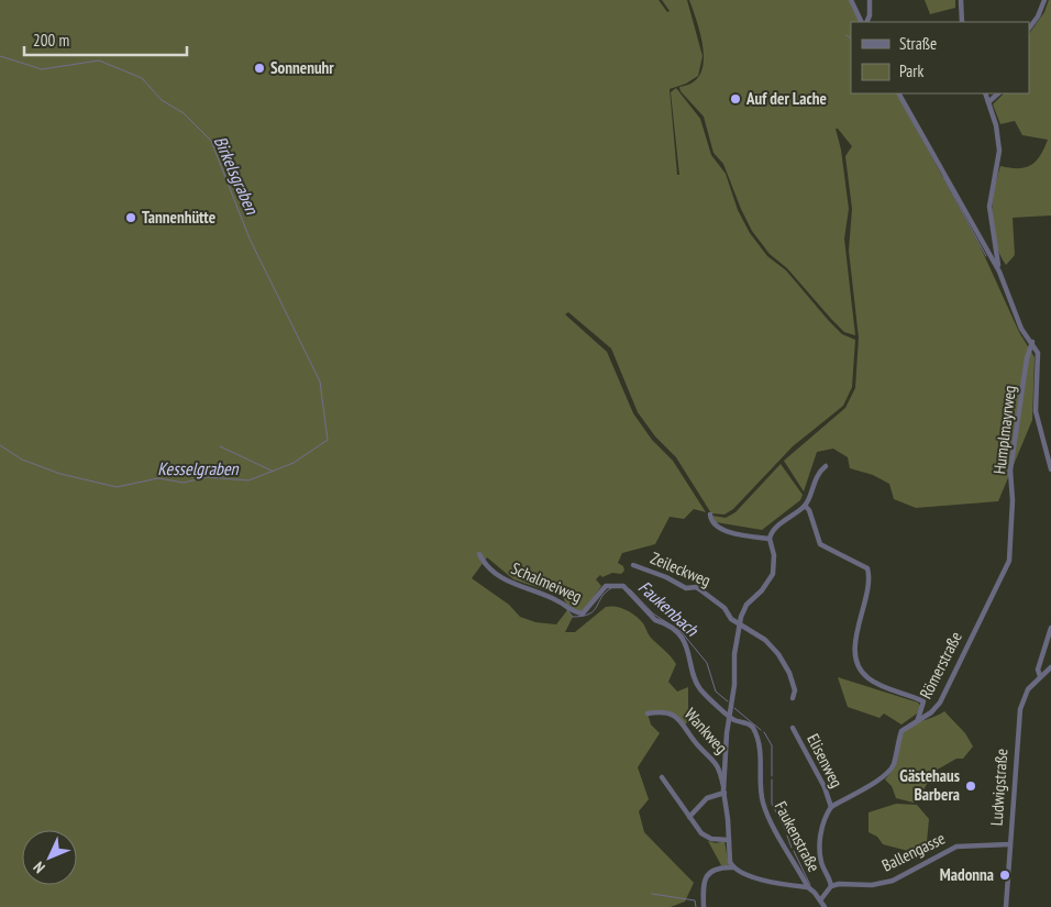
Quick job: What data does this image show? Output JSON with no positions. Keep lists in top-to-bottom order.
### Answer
{
  "streets": {
    "street": [
      "Humplmayrweg",
      "Zeileckweg",
      "Schalmeiweg",
      "Römerstraße",
      "Wankweg",
      "Elisenweg",
      "Ludwigstraße",
      "Faukenstraße",
      "Ballengasse"
    ]
  },
  "crossings": [
    ["Humplmayrweg", "Römerstraße"],
    ["Schalmeiweg", "Faukenstraße"],
    ["Römerstraße", "Elisenweg"],
    ["Ludwigstraße", "Ballengasse"]
  ],
  "water": ["Birkelsgraben", "Kesselgraben", "Faukenbach"],
  "places": [
    "Sonnenuhr",
    "Auf der Lache",
    "Tannenhütte",
    "Gästehaus Barbera",
    "Madonna"
  ],
  "legend": ["Straße", "Park"],
  "scale_bar": "200 m",
  "north": "bottom left"
}
